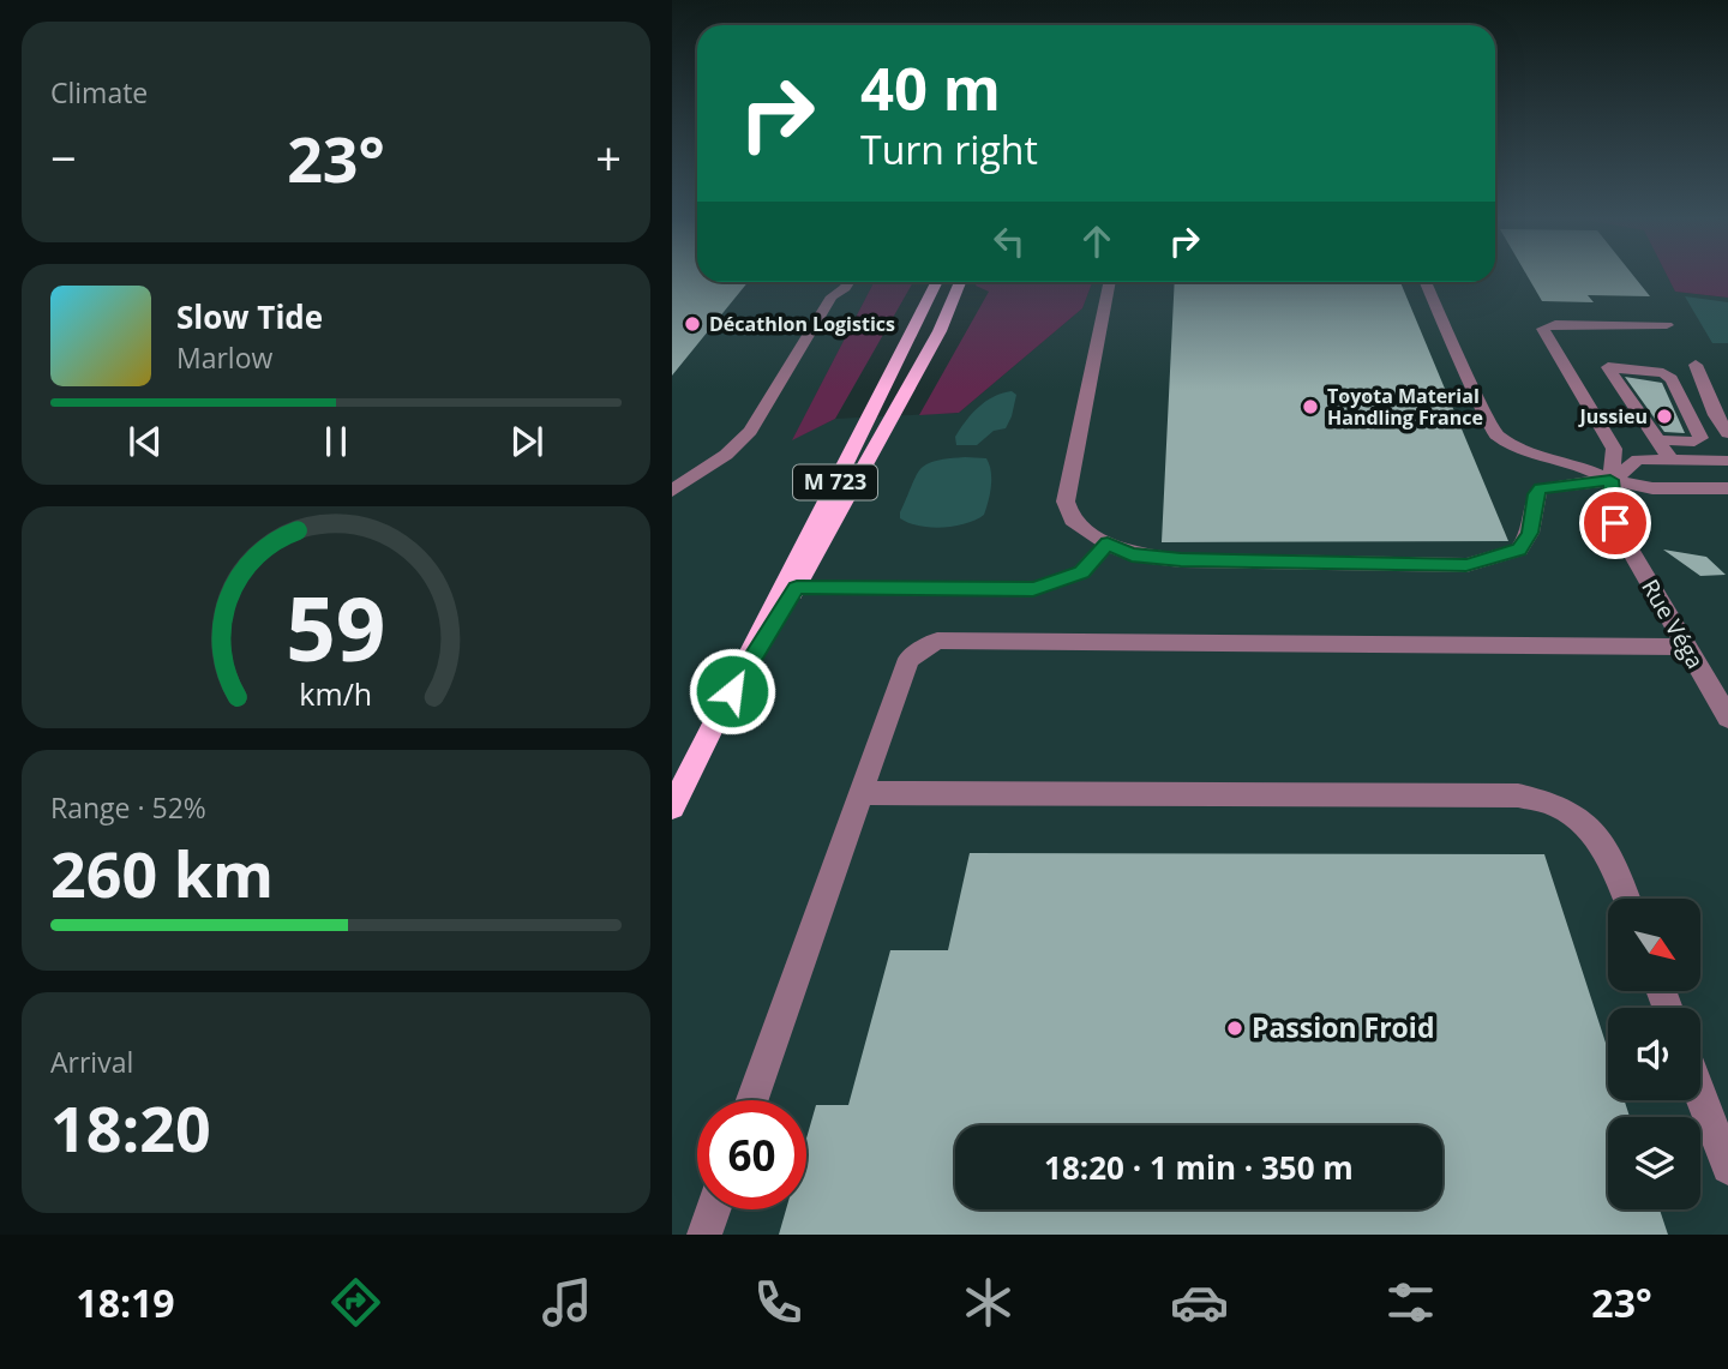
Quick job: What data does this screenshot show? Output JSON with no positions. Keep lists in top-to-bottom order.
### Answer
{
  "streets": {
    "main road": ["M 723"],
    "street": ["Rue Véga"]
  },
  "places": [
    "Décathlon Logistics",
    "Toyota Material Handling France",
    "Jussieu",
    "Passion Froid"
  ],
  "north": "bottom right",
  "page": {
    "tile": [
      "Climate",
      ["Range · 52%", "260 km"],
      ["Arrival", "18:20"]
    ],
    "turn": ["40 m", "Turn right"],
    "heat": ["−", "23°", "+"],
    "song": ["Slow Tide", "Marlow"],
    "limit": "60",
    "trip": "18:20 · 1 min · 350 m",
    "tabs": ["18:19", "23°"],
    "gauge": ["59", "km/h"]
  }
}
